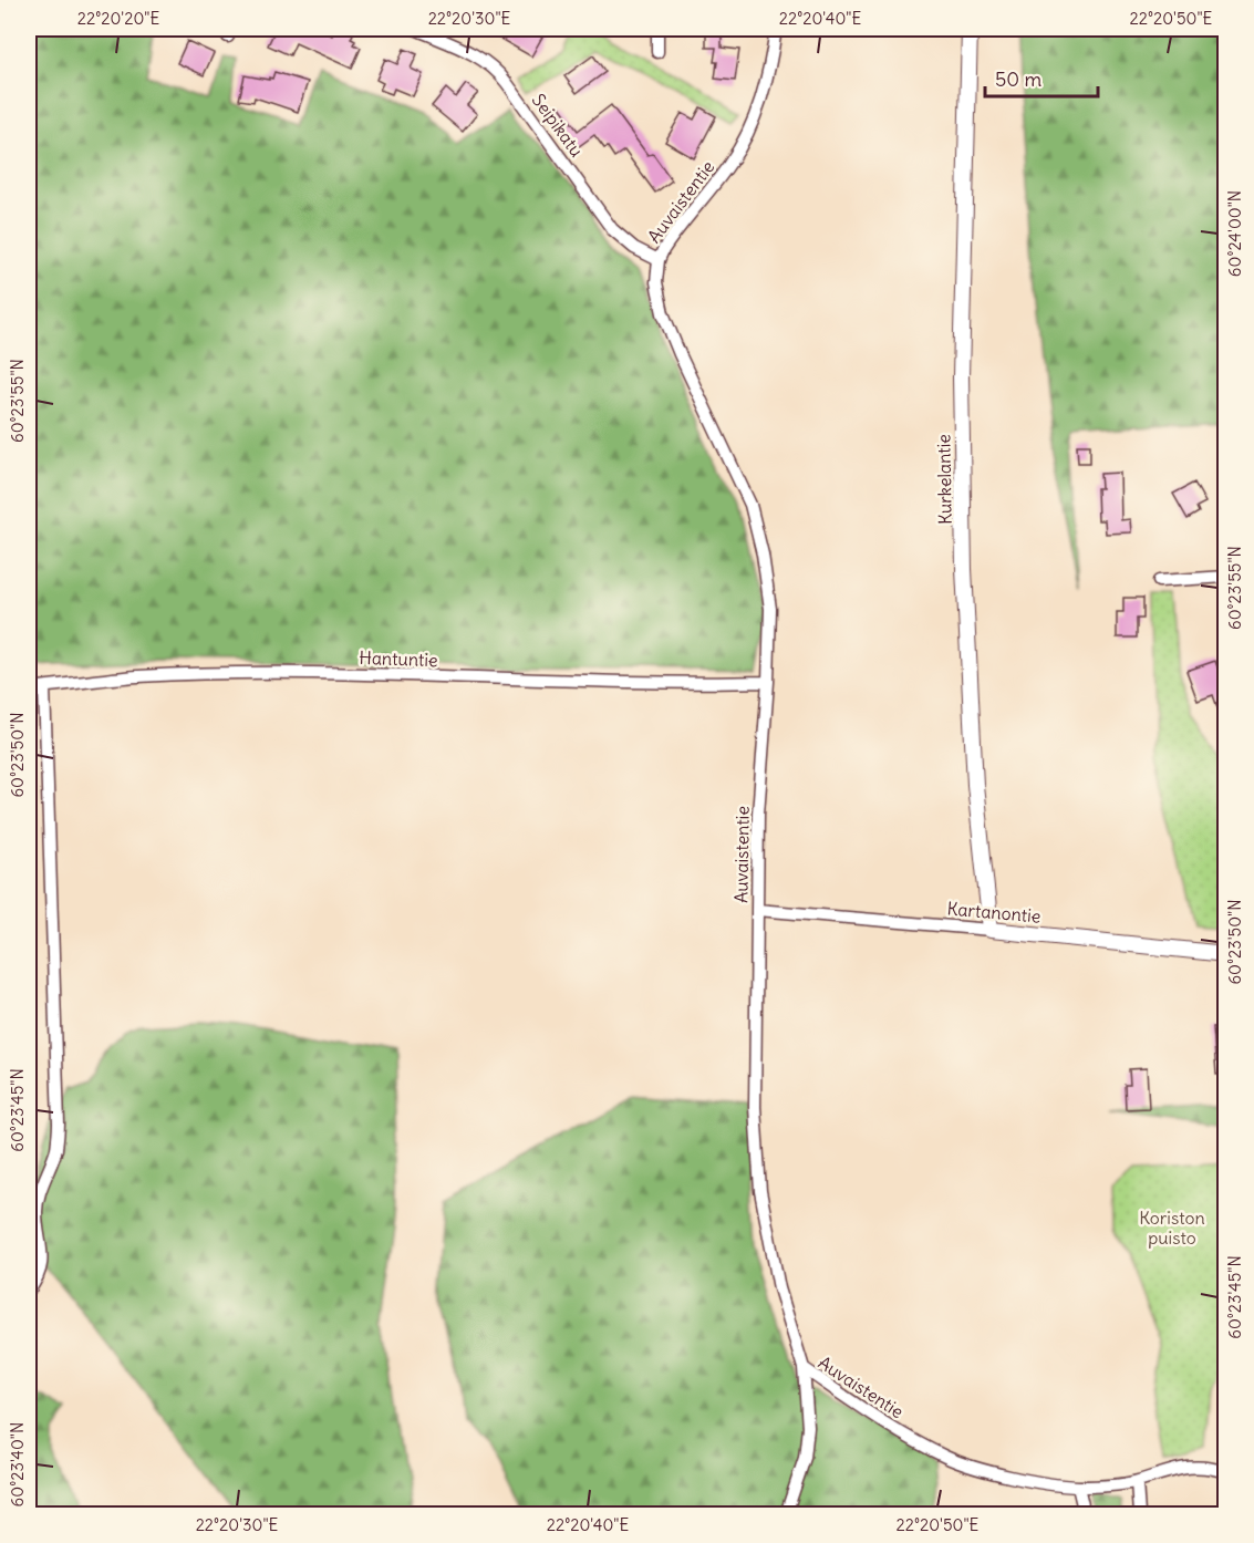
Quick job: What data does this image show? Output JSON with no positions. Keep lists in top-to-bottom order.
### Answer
{
  "streets": {
    "street": [
      "Seipikatu",
      "Auvaistentie",
      "Kurkelantie",
      "Hantuntie",
      "Kartanontie"
    ]
  },
  "crossings": [
    ["Seipikatu", "Auvaistentie"],
    ["Auvaistentie", "Hantuntie"],
    ["Auvaistentie", "Kartanontie"],
    ["Kurkelantie", "Kartanontie"]
  ],
  "parks": ["Koriston puisto"],
  "scale_bar": "50 m",
  "coordinates": [
    "22°20'20\"E",
    "22°20'30\"E",
    "22°20'40\"E",
    "22°20'50\"E",
    "60°24'00\"N",
    "60°23'55\"N",
    "60°23'50\"N",
    "60°23'45\"N",
    "60°23'40\"N"
  ]
}
